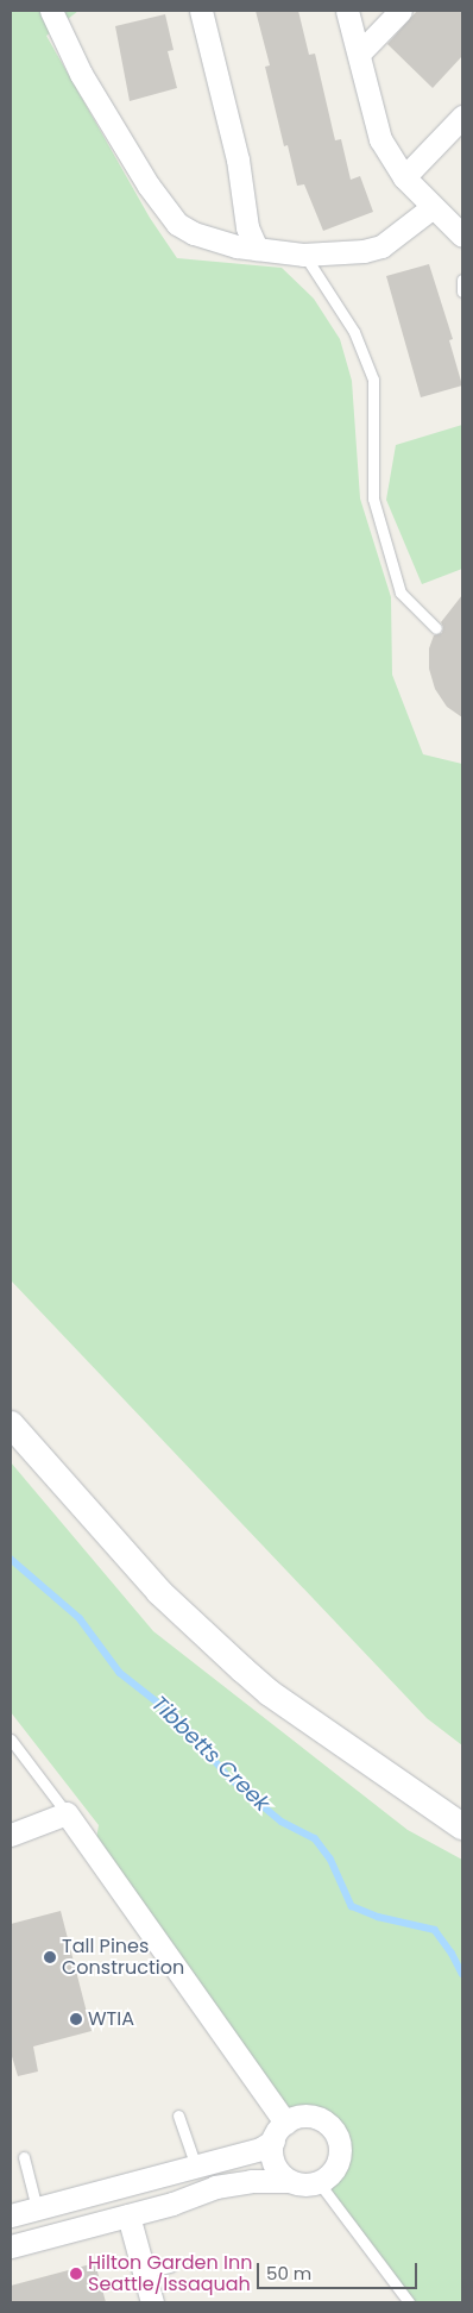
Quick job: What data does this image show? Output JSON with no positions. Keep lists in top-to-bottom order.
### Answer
{
  "water": ["Tibbetts Creek"],
  "places": ["Tall Pines Construction", "WTIA", "Hilton Garden Inn Seattle/Issaquah"],
  "scale_bar": "50 m"
}
